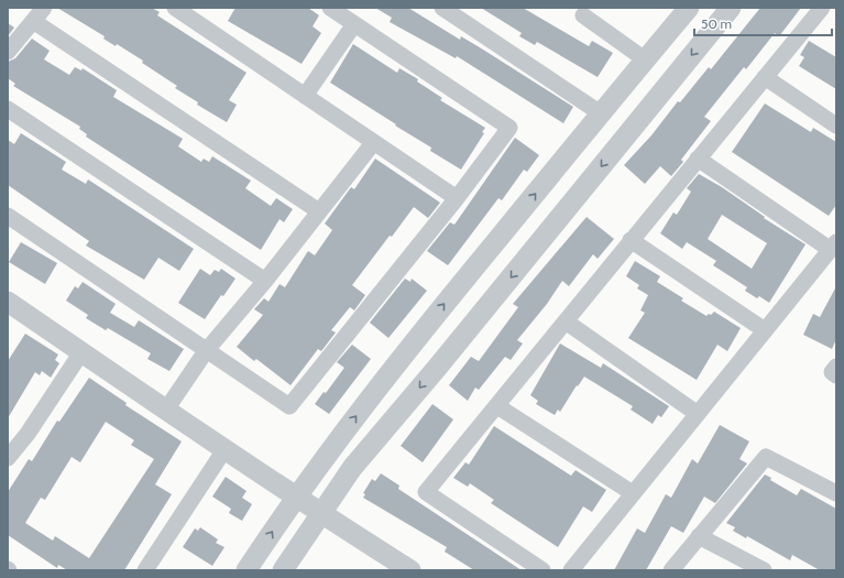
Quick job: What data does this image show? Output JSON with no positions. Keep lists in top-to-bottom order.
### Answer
{
  "scale_bar": "50 m"
}
